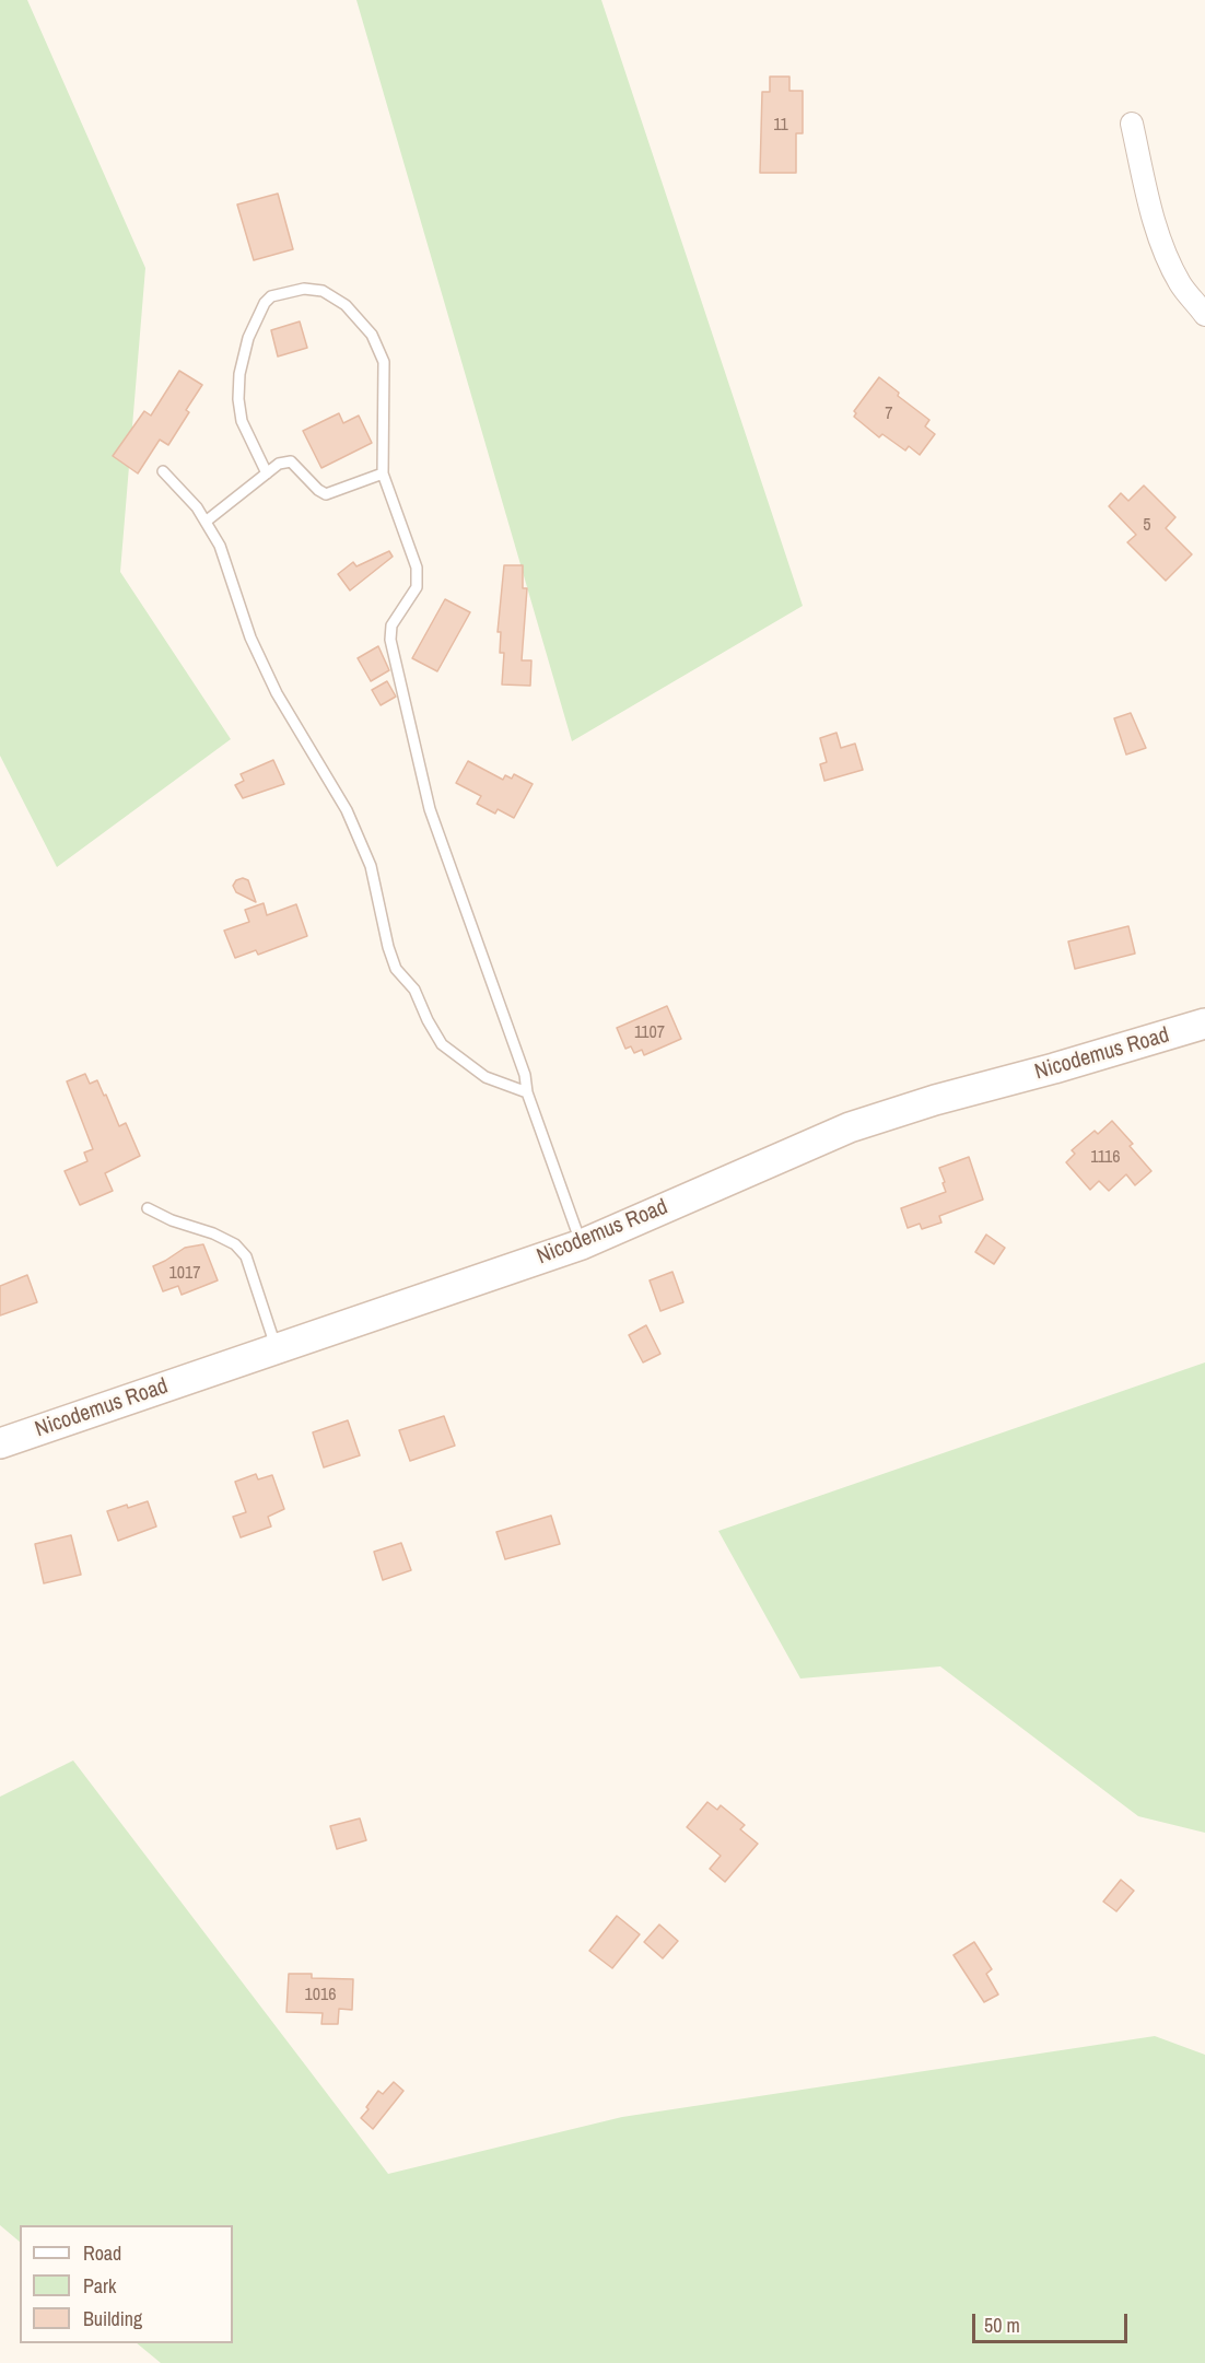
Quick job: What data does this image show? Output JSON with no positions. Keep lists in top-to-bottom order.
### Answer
{
  "streets": {
    "street": ["Nicodemus Road"]
  },
  "house_numbers": [
    "11",
    "7",
    "5",
    "1107",
    "1116",
    "1017",
    "1016"
  ],
  "legend": ["Road", "Park", "Building"],
  "scale_bar": "50 m"
}
